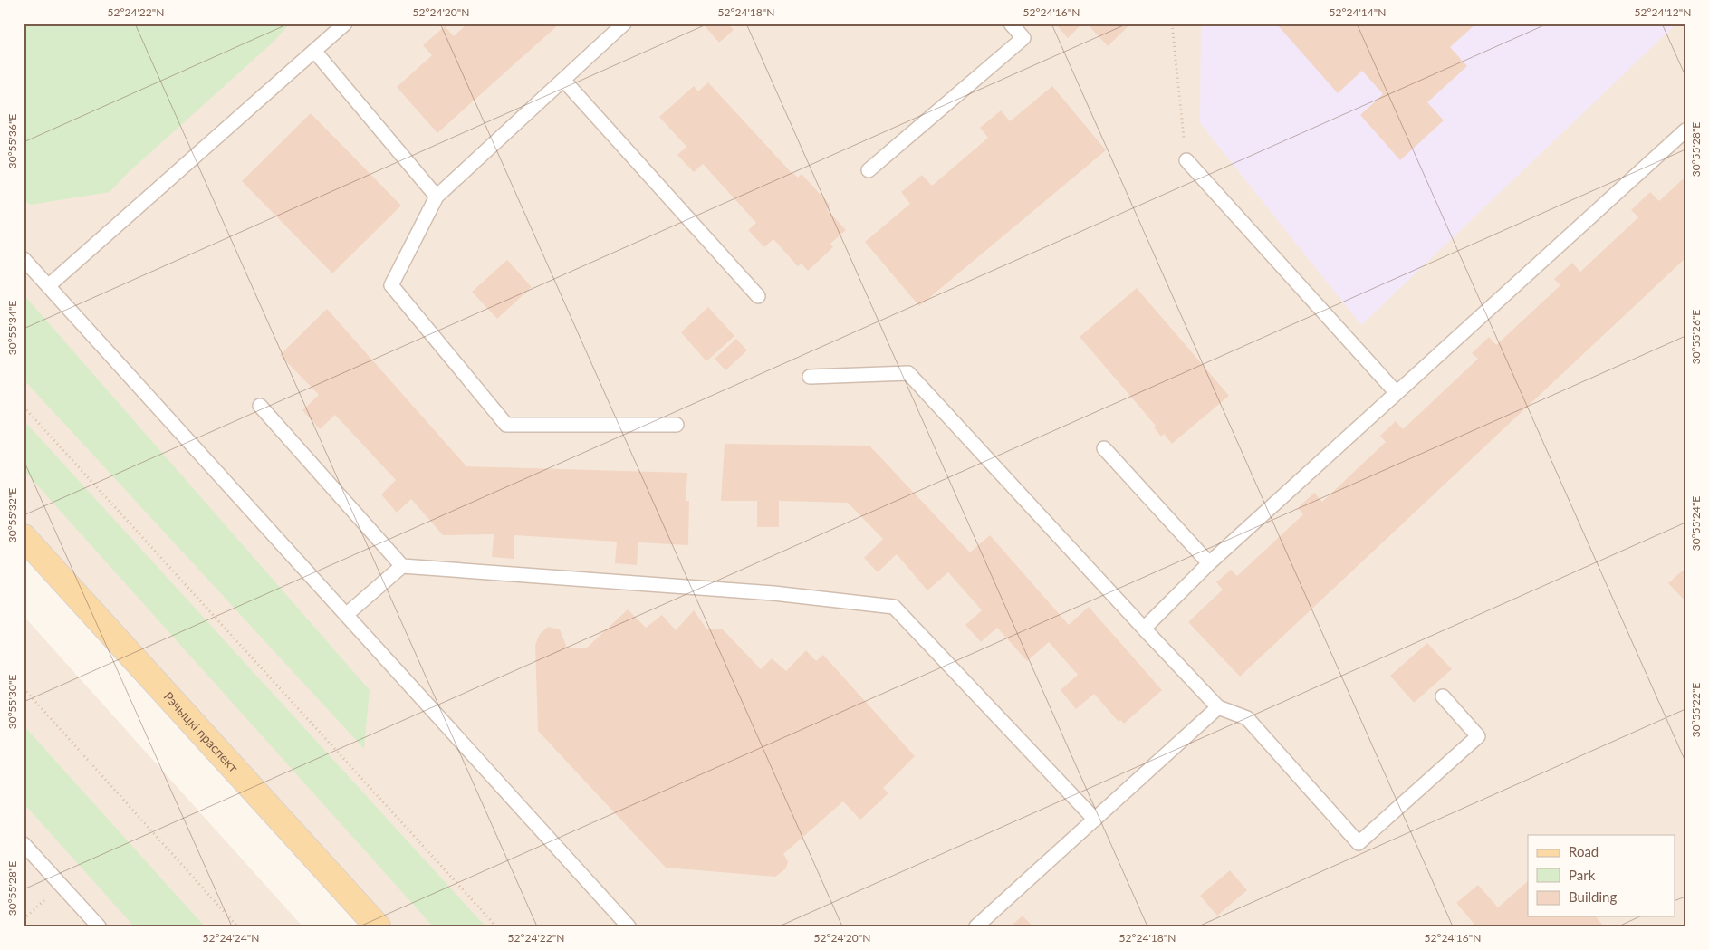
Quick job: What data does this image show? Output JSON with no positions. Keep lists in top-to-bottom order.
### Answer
{
  "streets": {
    "main road": ["Рэчыцкі праспект"]
  },
  "legend": ["Road", "Park", "Building"],
  "coordinates": [
    "52°24'22\"N",
    "52°24'20\"N",
    "52°24'18\"N",
    "52°24'16\"N",
    "52°24'14\"N",
    "52°24'12\"N",
    "30°55'36\"E",
    "30°55'28\"E",
    "30°55'34\"E",
    "30°55'26\"E",
    "30°55'32\"E",
    "30°55'24\"E",
    "30°55'30\"E",
    "30°55'22\"E",
    "52°24'24\"N"
  ]
}
